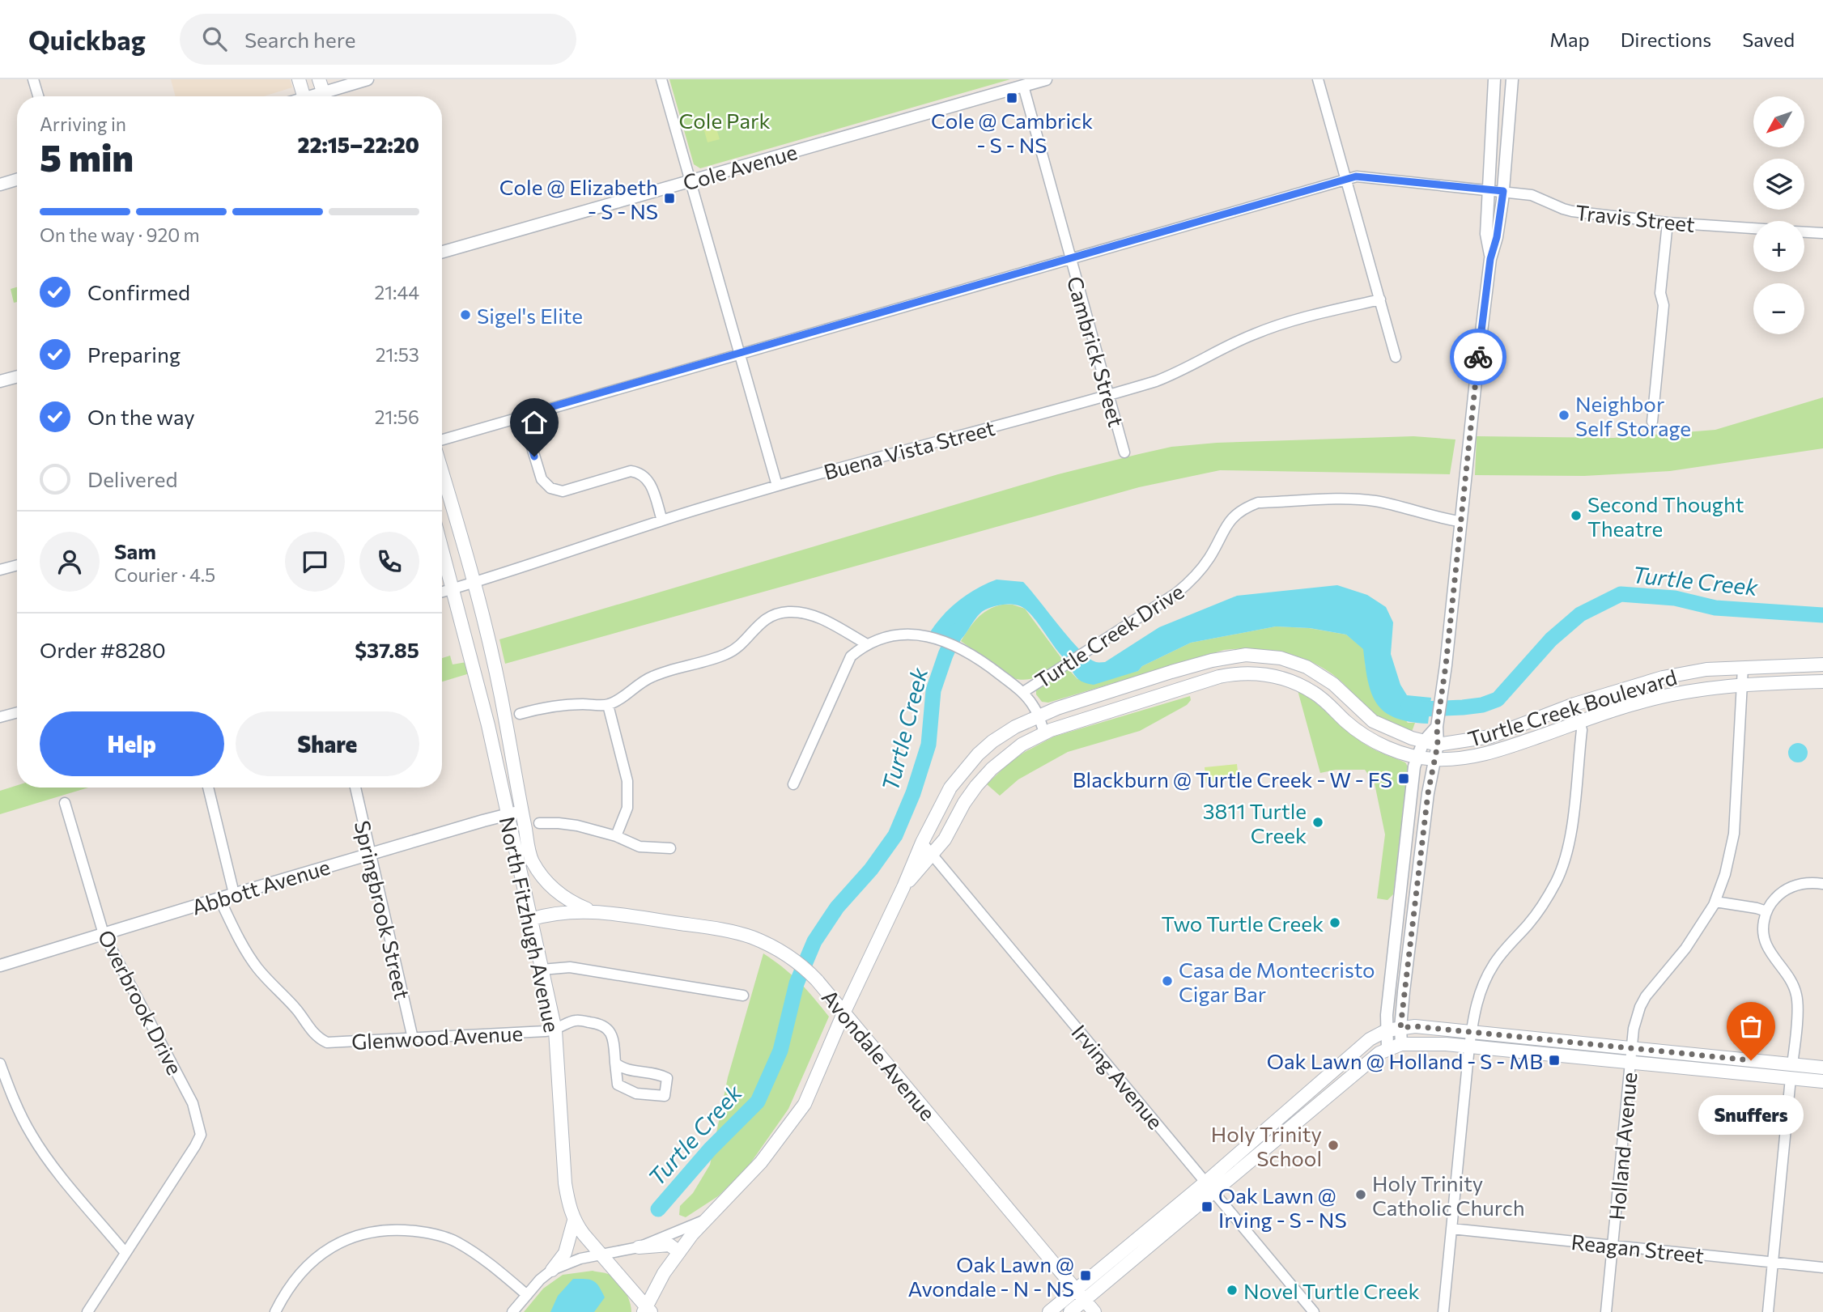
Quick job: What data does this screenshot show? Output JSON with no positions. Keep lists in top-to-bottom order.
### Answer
{
  "streets": {
    "main road": ["Turtle Creek Boulevard", "North Fitzhugh Avenue", "Avondale Avenue"],
    "street": [
      "Cole Avenue",
      "Travis Street",
      "Cambrick Street",
      "Buena Vista Street",
      "Turtle Creek Drive",
      "Abbott Avenue",
      "Springbrook Street",
      "Overbrook Drive",
      "Glenwood Avenue",
      "Irving Avenue",
      "Holland Avenue",
      "Reagan Street"
    ]
  },
  "crossings": [
    ["Cole Avenue", "Cambrick Street"],
    ["Travis Street", "Cambrick Street"],
    ["Cambrick Street", "Buena Vista Street"],
    ["Buena Vista Street", "North Fitzhugh Avenue"],
    ["Turtle Creek Boulevard", "North Fitzhugh Avenue"],
    ["Turtle Creek Boulevard", "Avondale Avenue"],
    ["Turtle Creek Boulevard", "Irving Avenue"],
    ["Turtle Creek Boulevard", "Holland Avenue"],
    ["Abbott Avenue", "Springbrook Street"],
    ["Abbott Avenue", "North Fitzhugh Avenue"],
    ["Abbott Avenue", "Overbrook Drive"],
    ["Abbott Avenue", "Glenwood Avenue"],
    ["Springbrook Street", "Glenwood Avenue"],
    ["North Fitzhugh Avenue", "Glenwood Avenue"],
    ["North Fitzhugh Avenue", "Avondale Avenue"],
    ["Holland Avenue", "Reagan Street"]
  ],
  "water": ["Turtle Creek"],
  "parks": ["Cole Park"],
  "places": {
    "transit": [
      "Cole @ Cambrick - S - NS",
      "Cole @ Elizabeth - S - NS",
      "Blackburn @ Turtle Creek - W - FS",
      "Oak Lawn @ Holland - S - MB",
      "Oak Lawn @ Irving - S - NS",
      "Oak Lawn @ Avondale - N - NS"
    ],
    "other": [
      "Sigel's Elite",
      "Neighbor Self Storage",
      "Second Thought Theatre",
      "3811 Turtle Creek",
      "Two Turtle Creek",
      "Casa de Montecristo Cigar Bar",
      "Snuffers",
      "Holy Trinity School",
      "Holy Trinity Catholic Church",
      "Novel Turtle Creek"
    ]
  },
  "north": "bottom left",
  "page": {
    "header": "Quickbag",
    "search": "Search here",
    "nav": ["Map", "Directions", "Saved"],
    "map_buttons": ["+", "−"],
    "heading": ["5 min", "Arriving in", "22:15–22:20"],
    "panel": [
      "Sam",
      "Courier · 4.5",
      "Order #8280",
      "$37.85"
    ],
    "bar": "On the way · 920 m",
    "list": [
      ["Confirmed", "21:44"],
      ["Preparing", "21:53"],
      ["On the way", "21:56"],
      "Delivered"
    ],
    "buttons": ["Help", "Share"],
    "bubble": "Snuffers"
  }
}
